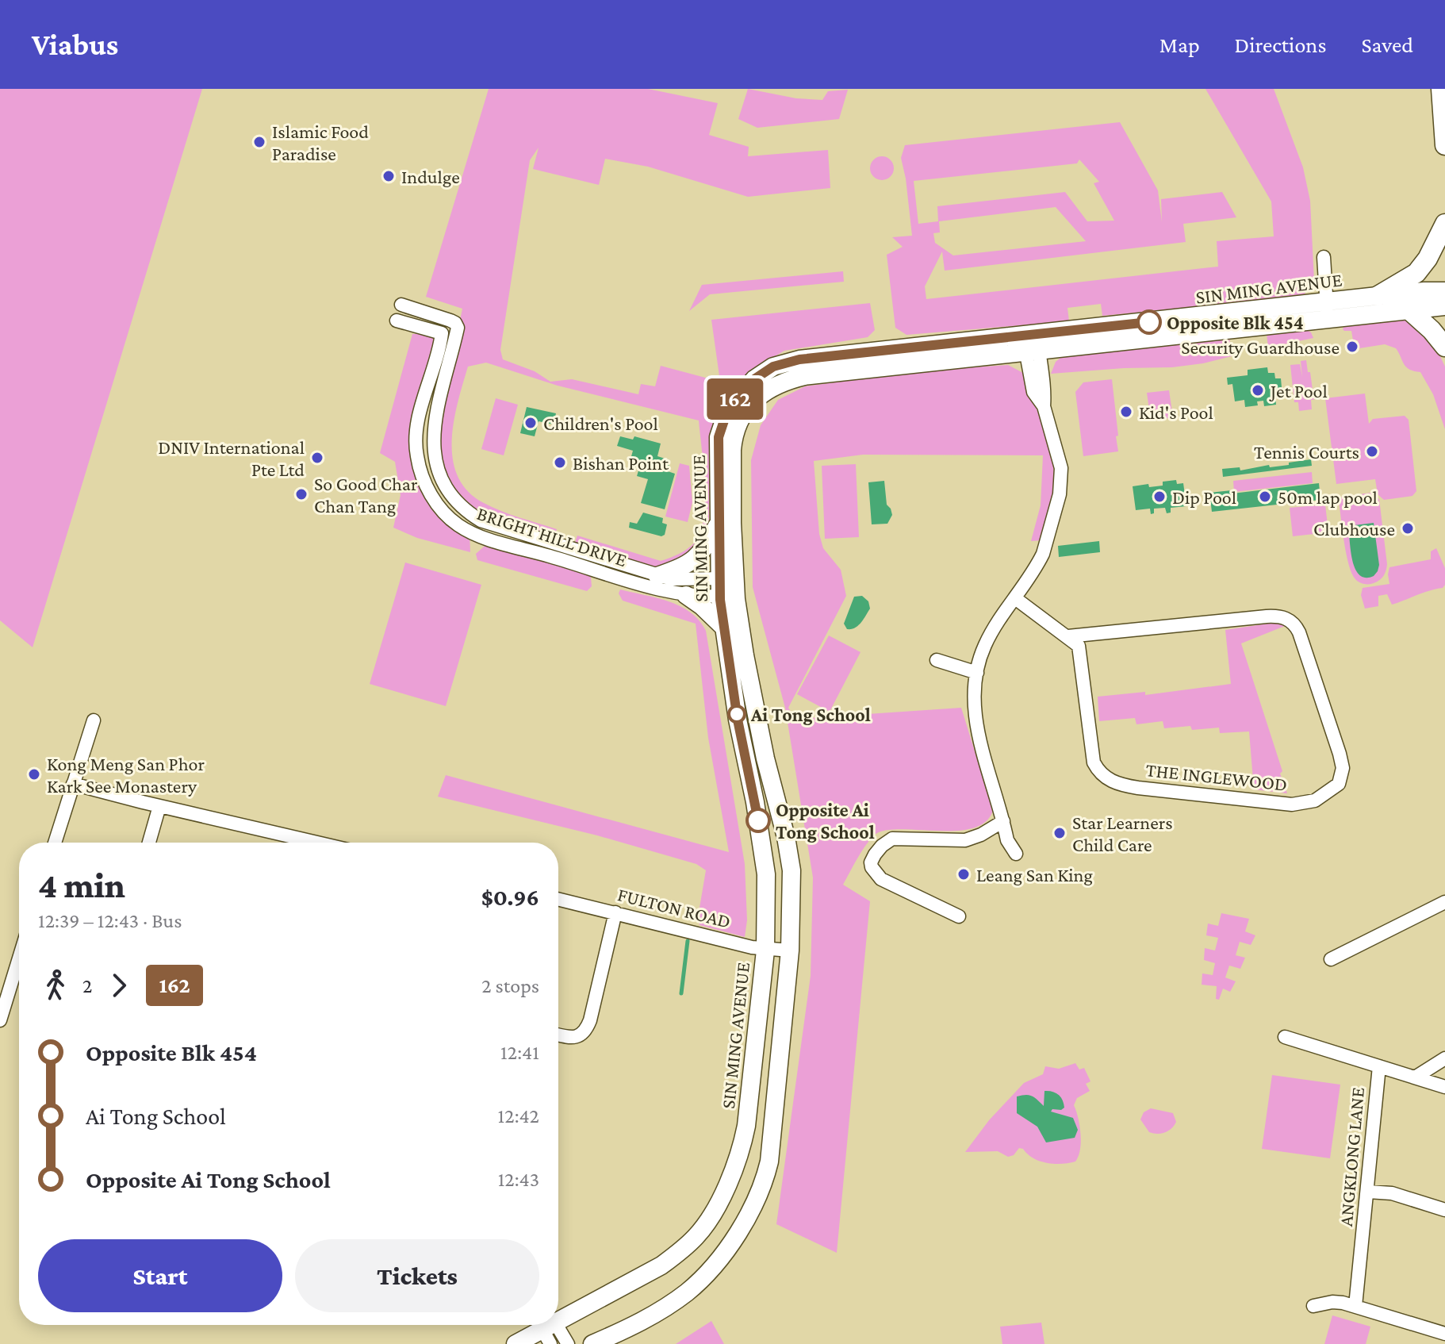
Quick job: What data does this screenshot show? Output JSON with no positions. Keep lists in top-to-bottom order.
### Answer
{
  "streets": {
    "main road": ["SIN MING AVENUE"],
    "street": [
      "BRIGHT HILL DRIVE",
      "THE INGLEWOOD",
      "FULTON ROAD",
      "ANGKLONG LANE"
    ]
  },
  "crossings": [
    ["SIN MING AVENUE", "BRIGHT HILL DRIVE"],
    ["SIN MING AVENUE", "FULTON ROAD"]
  ],
  "places": [
    "Islamic Food Paradise",
    "Indulge",
    "Opposite Blk 454",
    "Security Guardhouse",
    "Jet Pool",
    "Kid's Pool",
    "Children's Pool",
    "Tennis Courts",
    "DNIV International Pte Ltd",
    "Bishan Point",
    "So Good Char Chan Tang",
    "Dip Pool",
    "50m lap pool",
    "Clubhouse",
    "Ai Tong School",
    "Kong Meng San Phor Kark See Monastery",
    "Opposite Ai Tong School",
    "Star Learners Child Care",
    "Leang San King"
  ],
  "lines": ["bus line 162"],
  "page": {
    "header": "Viabus",
    "nav": ["Map", "Directions", "Saved"],
    "on_map": "162",
    "heading": ["4 min", "12:39 – 12:43 · Bus", "$0.96"],
    "legs": ["2", "162", "2 stops"],
    "list": [
      {
        "name": "Opposite Blk 454",
        "value": "12:41"
      },
      {
        "name": "Ai Tong School",
        "value": "12:42"
      },
      {
        "name": "Opposite Ai Tong School",
        "value": "12:43"
      }
    ],
    "buttons": ["Start", "Tickets"]
  }
}
